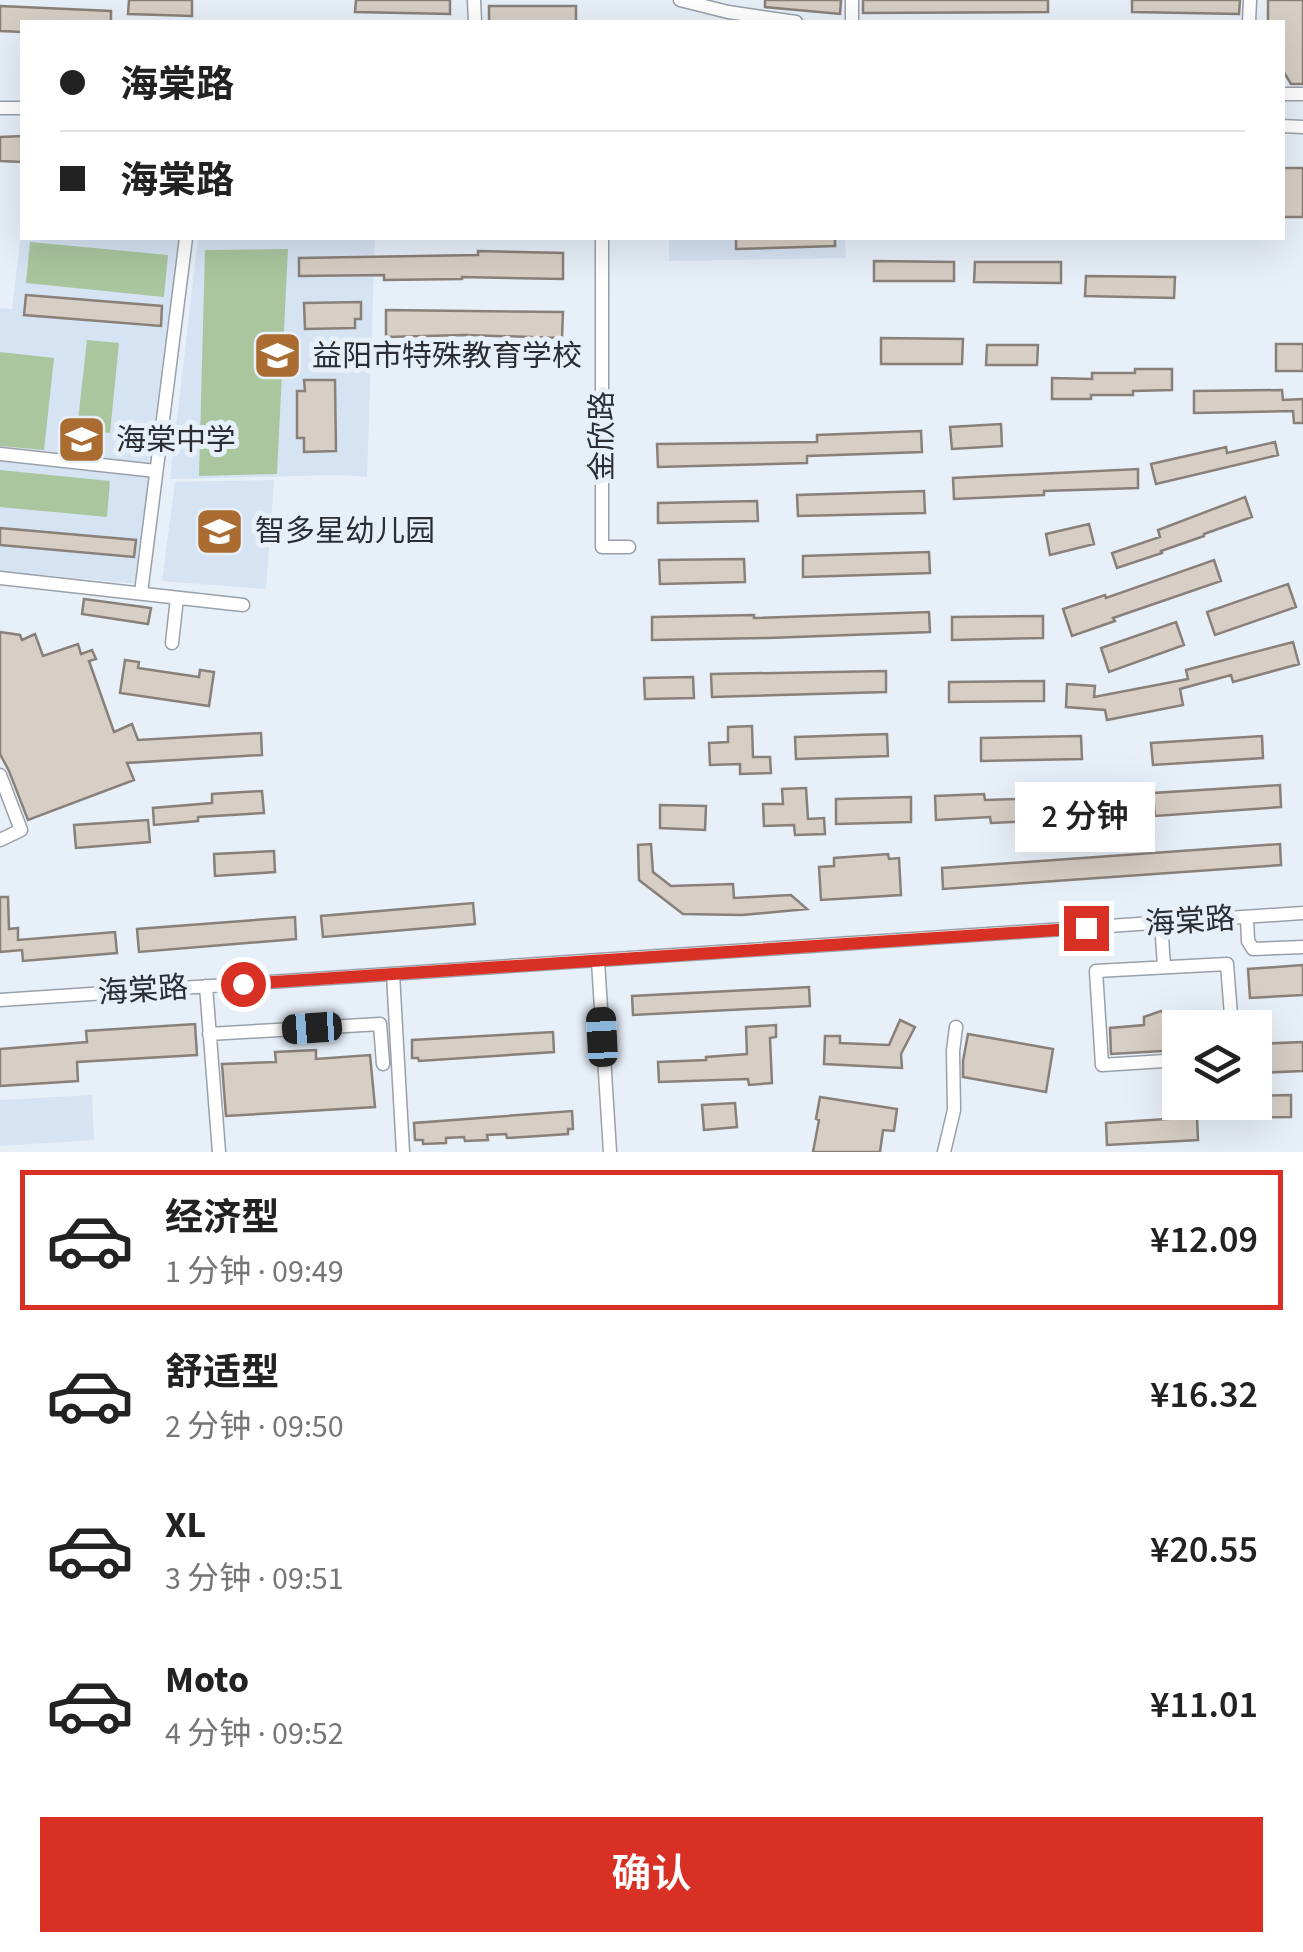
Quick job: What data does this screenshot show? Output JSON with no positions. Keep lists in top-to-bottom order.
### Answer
{
  "streets": {
    "street": ["金欣路", "海棠路"]
  },
  "places": {
    "school or university": ["益阳市特殊教育学校", "海棠中学", "智多星幼儿园"]
  },
  "page": {
    "banner": ["海棠路", "海棠路"],
    "bubble": "2 分钟",
    "list": [
      {
        "name": "经济型",
        "note": "1 分钟 · 09:49",
        "value": "¥12.09"
      },
      {
        "name": "舒适型",
        "note": "2 分钟 · 09:50",
        "value": "¥16.32"
      },
      {
        "name": "XL",
        "note": "3 分钟 · 09:51",
        "value": "¥20.55"
      },
      {
        "name": "Moto",
        "note": "4 分钟 · 09:52",
        "value": "¥11.01"
      }
    ],
    "buttons": "确认"
  }
}
